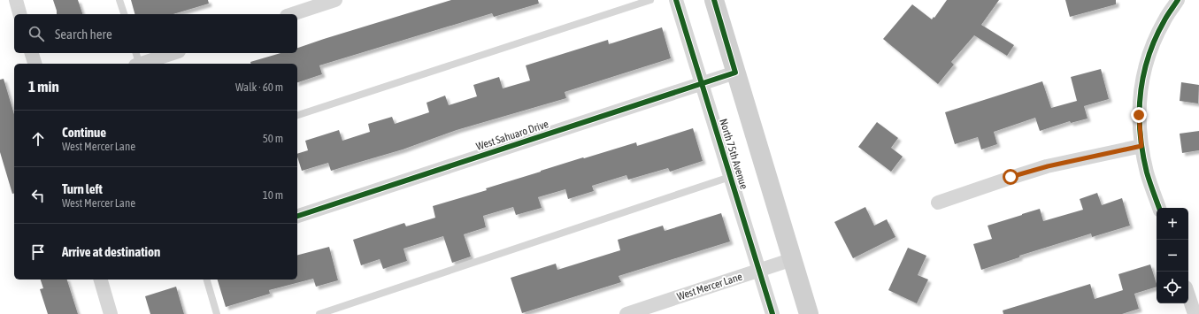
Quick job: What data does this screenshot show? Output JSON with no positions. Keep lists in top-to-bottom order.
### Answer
{
  "streets": {
    "street": ["West Sahuaro Drive", "North 75th Avenue", "West Mercer Lane"]
  },
  "crossings": [
    ["West Sahuaro Drive", "North 75th Avenue"],
    ["North 75th Avenue", "West Mercer Lane"]
  ],
  "page": {
    "search": "Search here",
    "heading": ["1 min", "Walk · 60 m"],
    "list": [
      ["Continue", "West Mercer Lane", "50 m"],
      ["Turn left", "West Mercer Lane", "10 m"],
      "Arrive at destination"
    ],
    "map_buttons": ["+", "−"]
  }
}
